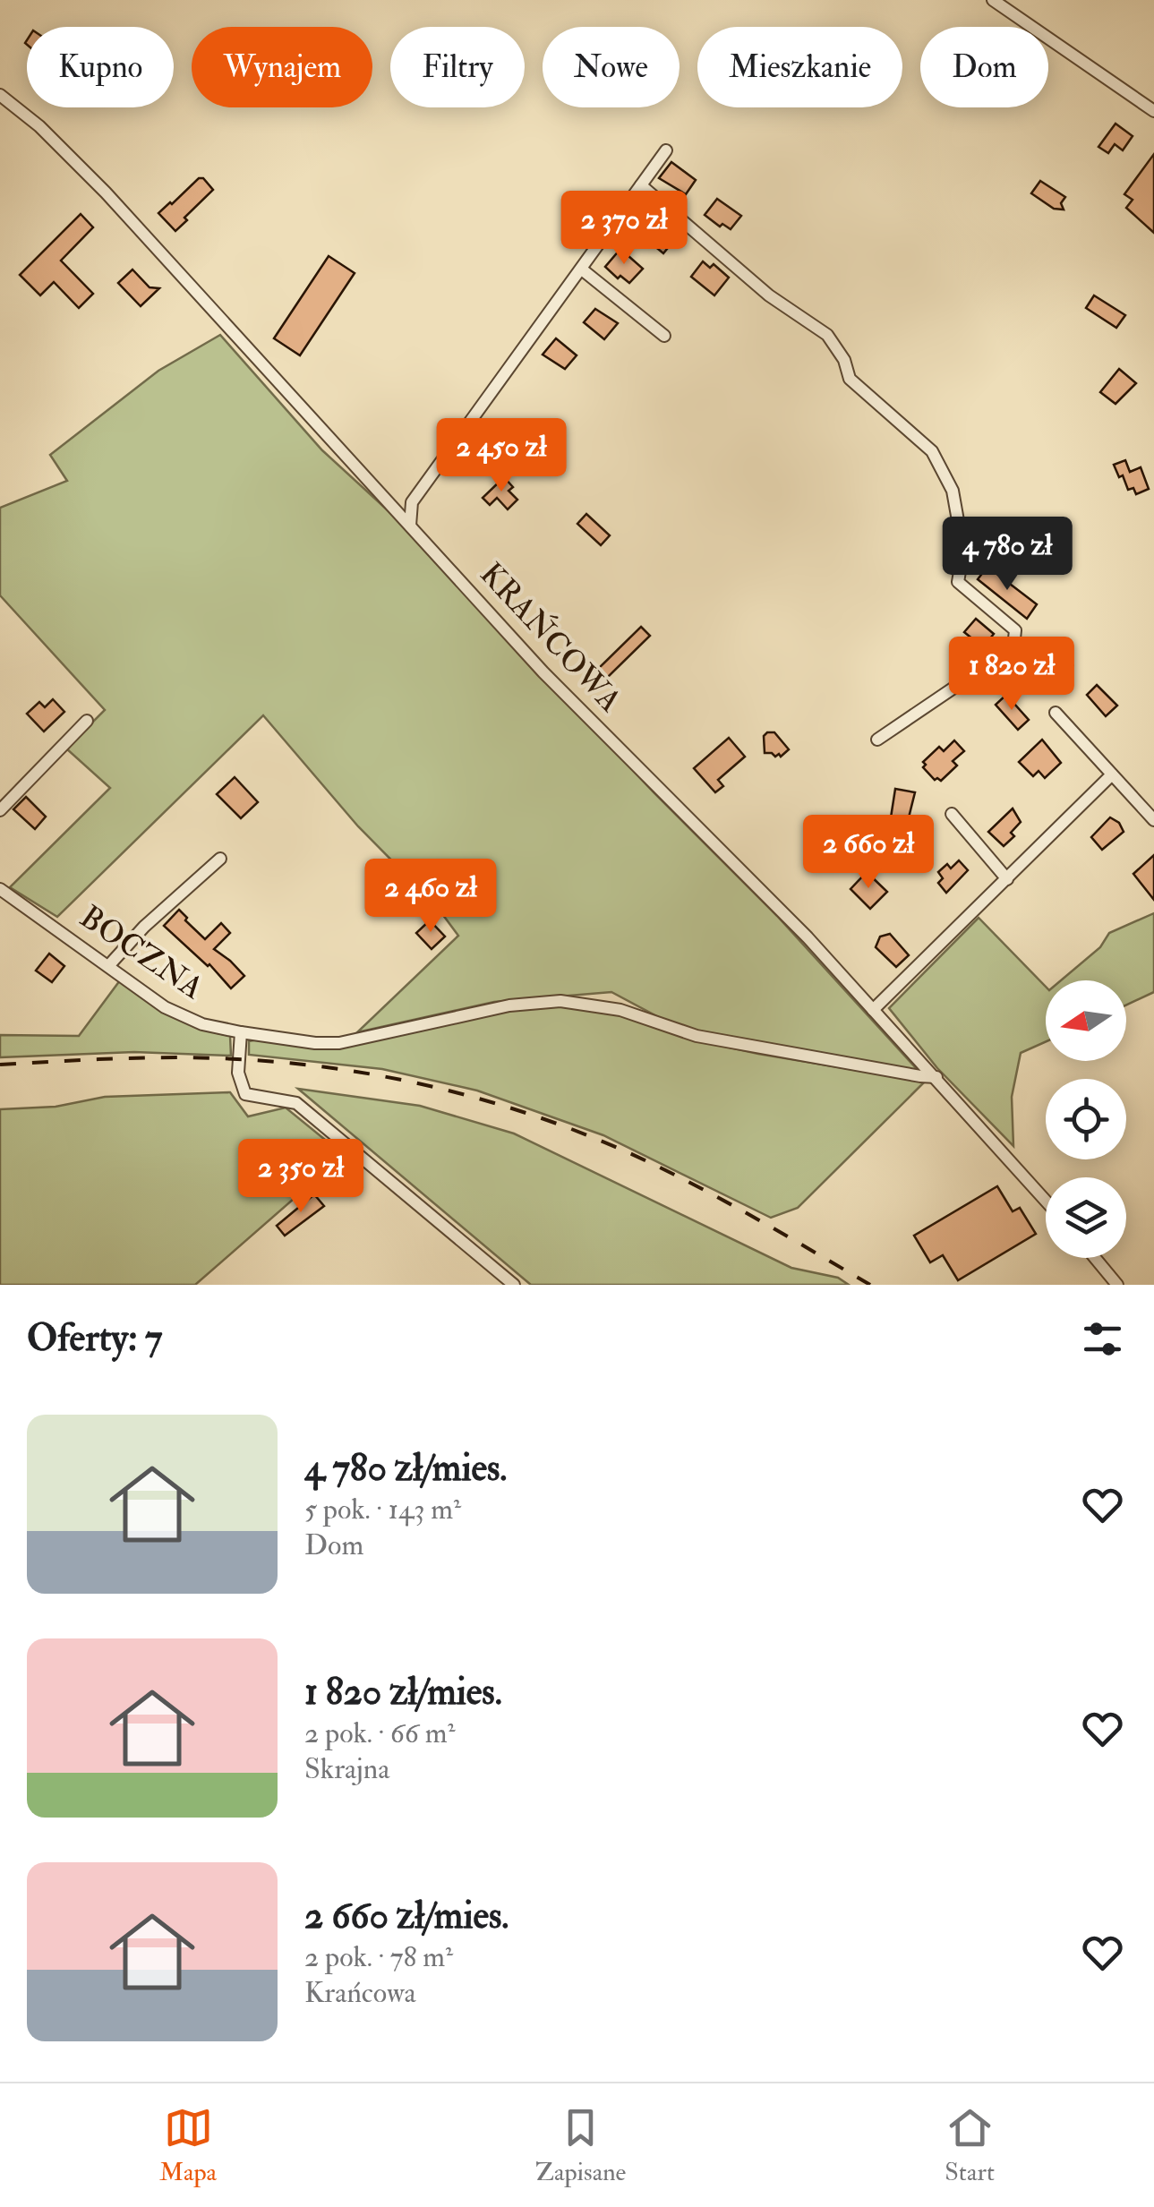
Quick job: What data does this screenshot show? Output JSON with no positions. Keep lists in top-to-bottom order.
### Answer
{
  "streets": {
    "street": ["KRAŃCOWA", "BOCZNA"]
  },
  "crossings": [
    ["KRAŃCOWA", "BOCZNA"]
  ],
  "north": "left",
  "page": {
    "chip": [
      "Kupno",
      "Wynajem",
      "Filtry",
      "Nowe",
      "Mieszkanie",
      "Dom"
    ],
    "price": [
      "2 370 zł",
      "2 450 zł",
      "4 780 zł",
      "1 820 zł",
      "2 660 zł",
      "2 460 zł",
      "2 350 zł"
    ],
    "heading": "Oferty: 7",
    "list": [
      {
        "name": "4 780 zł/mies.",
        "note": "5 pok. · 143 m² · Dom"
      },
      {
        "name": "1 820 zł/mies.",
        "note": "2 pok. · 66 m² · Skrajna"
      },
      {
        "name": "2 660 zł/mies.",
        "note": "2 pok. · 78 m² · Krańcowa"
      }
    ],
    "tabs": ["Mapa", "Zapisane", "Start"]
  }
}
